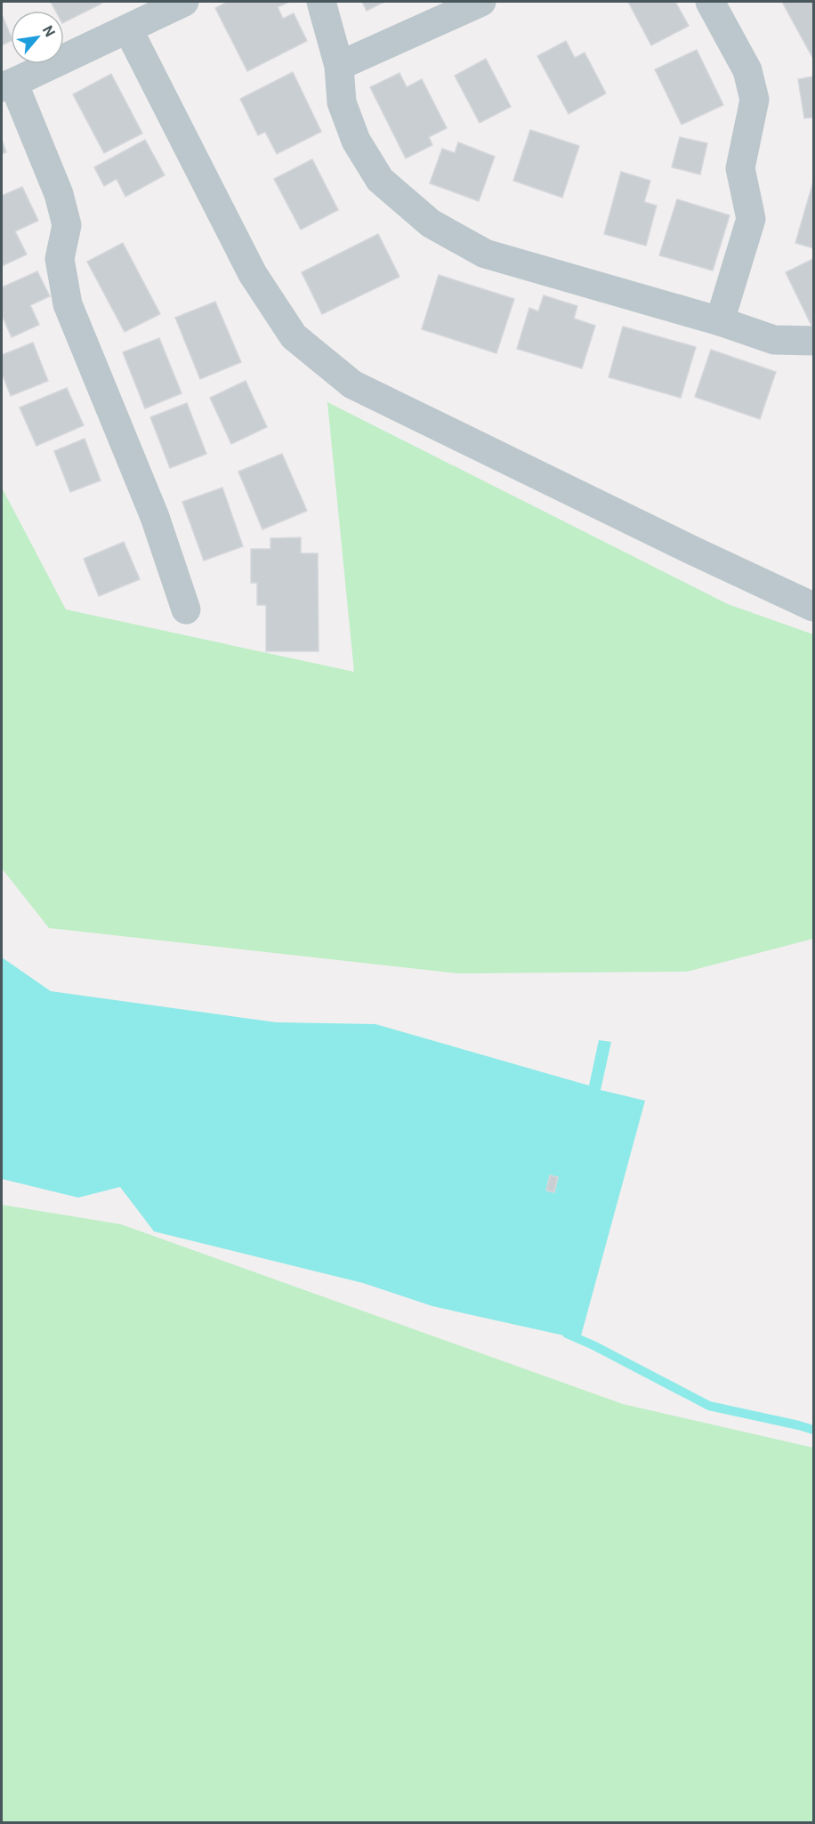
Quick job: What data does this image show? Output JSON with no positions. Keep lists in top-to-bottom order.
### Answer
{
  "north": "top right"
}
